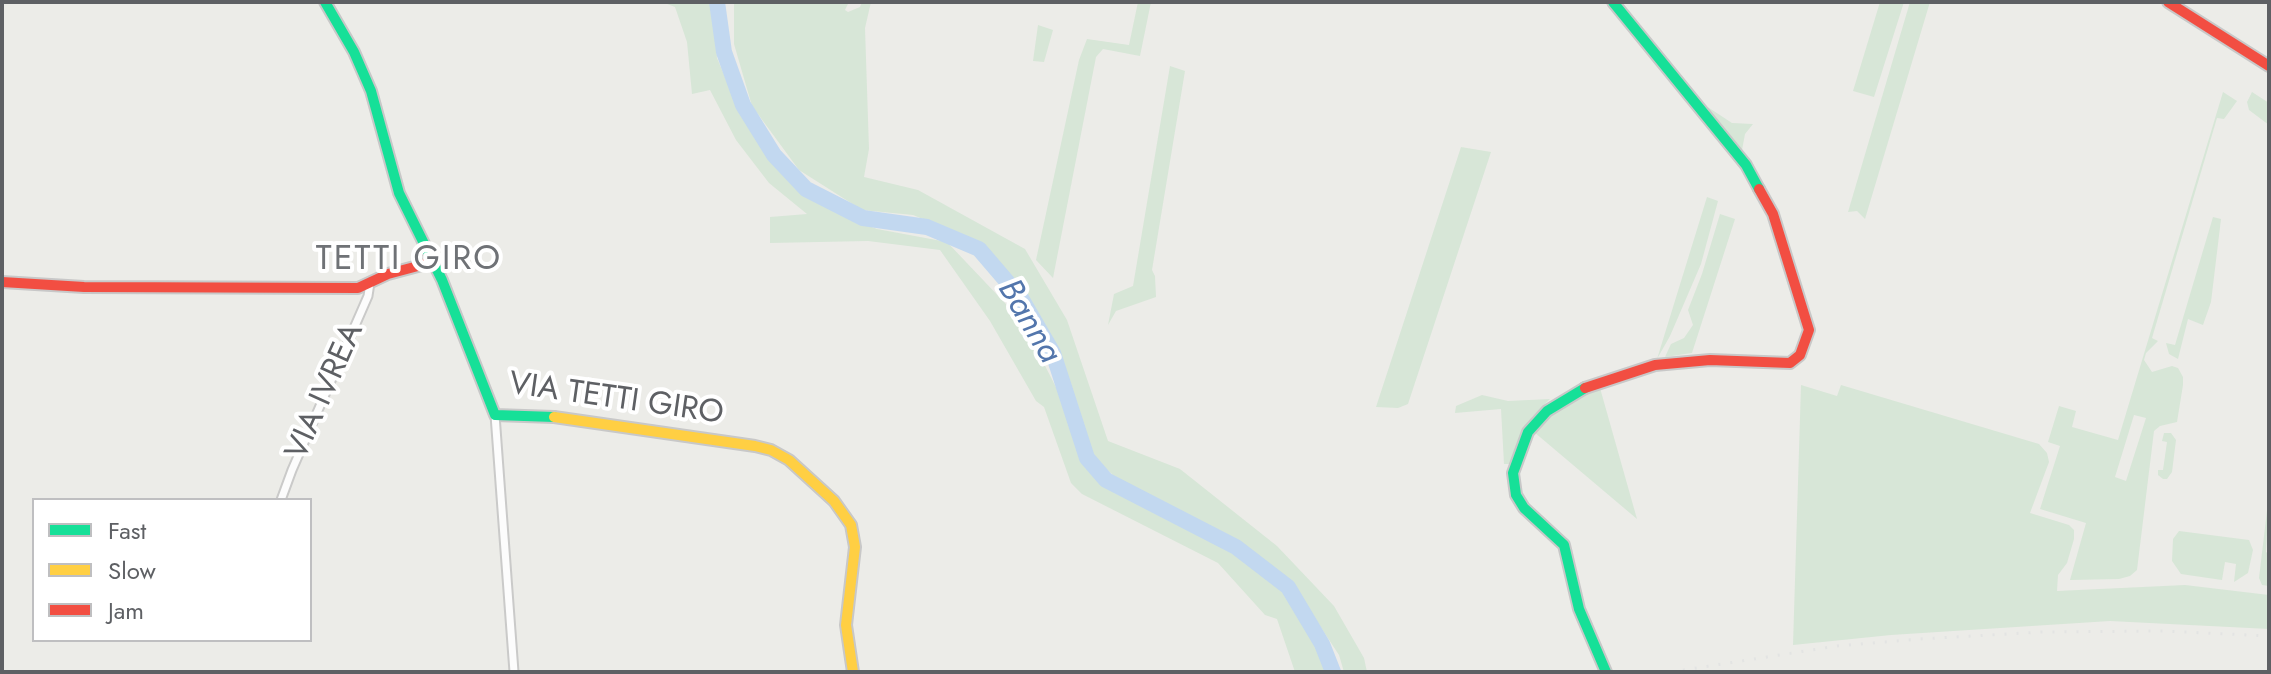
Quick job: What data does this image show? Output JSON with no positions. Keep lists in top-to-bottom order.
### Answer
{
  "streets": {
    "street": ["VIA IVREA", "VIA TETTI GIRO"]
  },
  "districts": ["TETTI GIRO"],
  "water": ["Banna"],
  "legend": ["Fast", "Slow", "Jam"]
}
